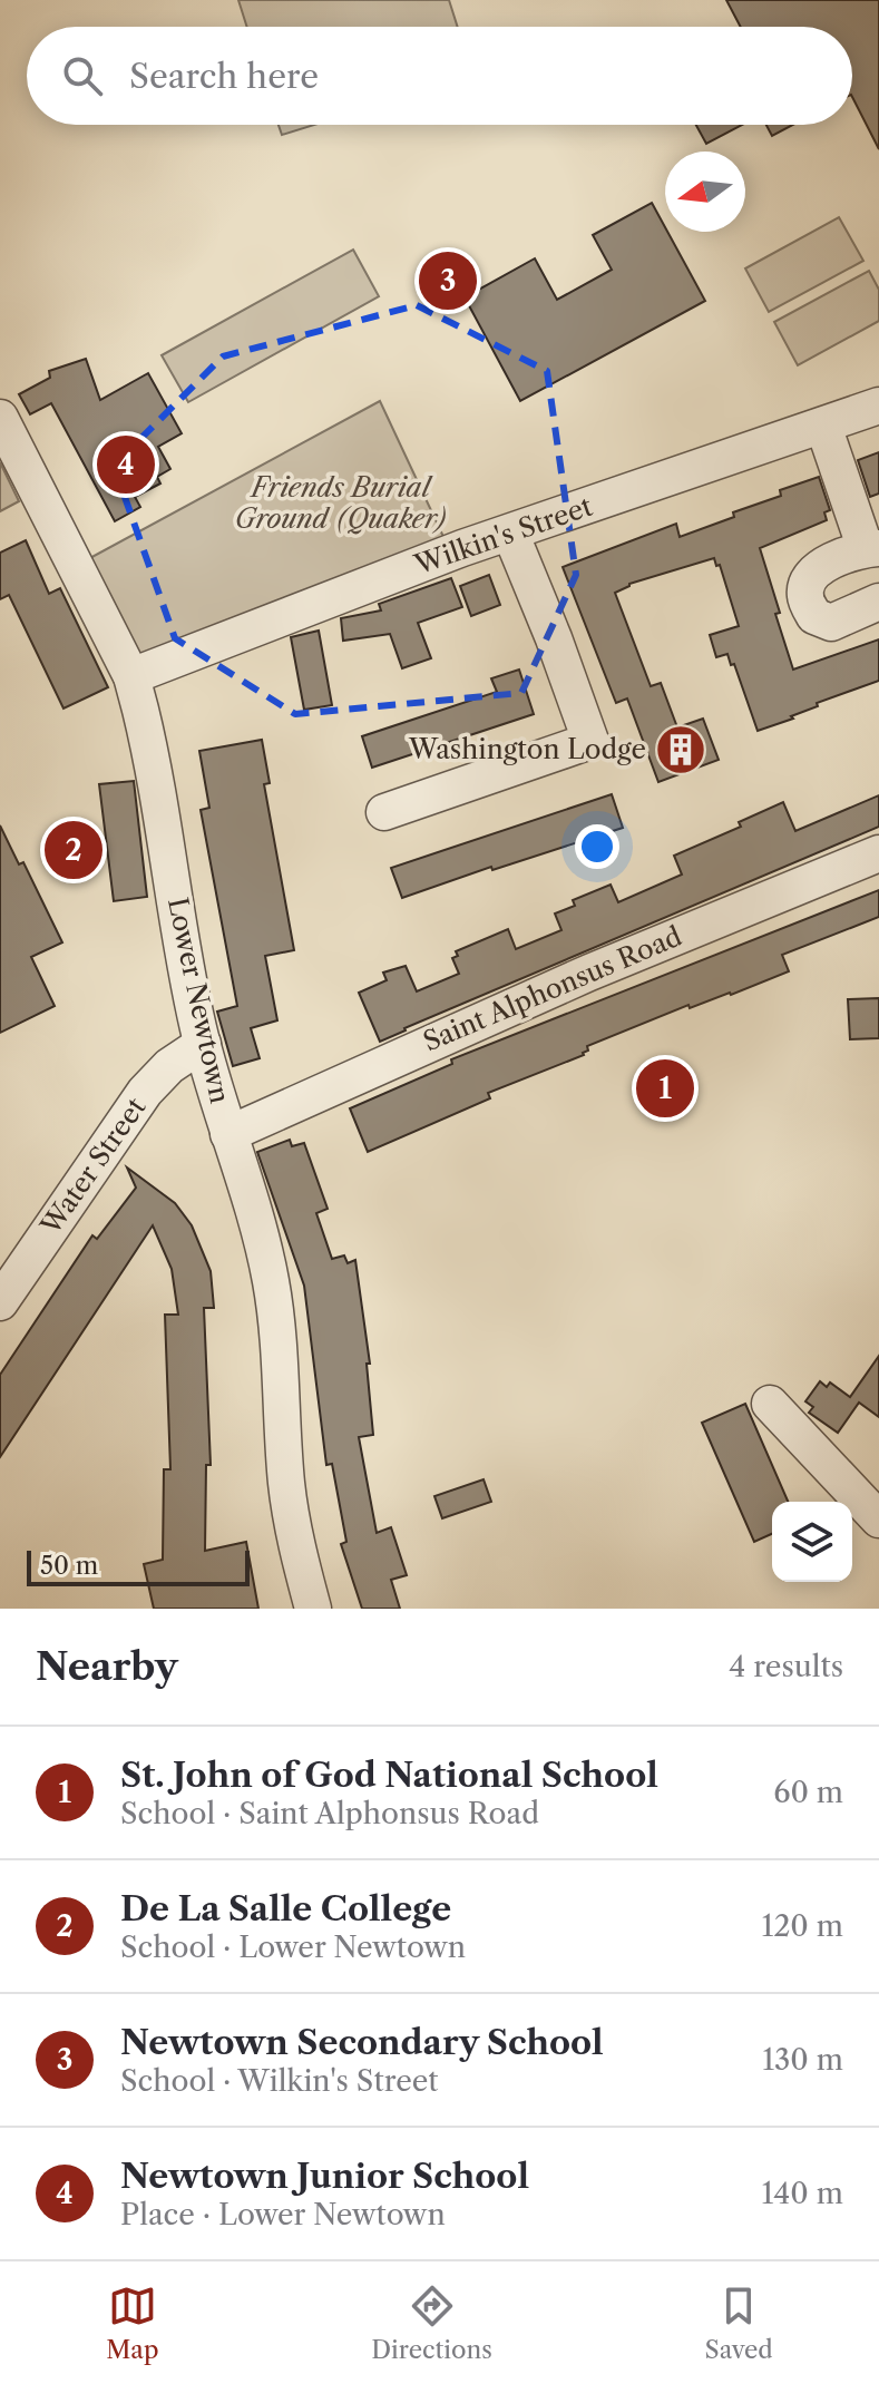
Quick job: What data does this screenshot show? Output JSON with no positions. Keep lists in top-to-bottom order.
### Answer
{
  "streets": {
    "street": [
      "Wilkin's Street",
      "Saint Alphonsus Road",
      "Lower Newtown",
      "Water Street"
    ]
  },
  "crossings": [
    ["Wilkin's Street", "Lower Newtown"],
    ["Saint Alphonsus Road", "Lower Newtown"],
    ["Lower Newtown", "Water Street"]
  ],
  "parks": ["Friends Burial Ground (Quaker)"],
  "places": {
    "building": ["Washington Lodge"]
  },
  "scale_bar": "50 m",
  "north": "left",
  "page": {
    "search": "Search here",
    "pins": [
      "3",
      "4",
      "2",
      "1"
    ],
    "scale": "50 m",
    "heading": ["Nearby", "4 results"],
    "list": [
      {
        "mark": "1",
        "name": "St. John of God National School",
        "note": "School · Saint Alphonsus Road",
        "value": "60 m"
      },
      {
        "mark": "2",
        "name": "De La Salle College",
        "note": "School · Lower Newtown",
        "value": "120 m"
      },
      {
        "mark": "3",
        "name": "Newtown Secondary School",
        "note": "School · Wilkin's Street",
        "value": "130 m"
      },
      {
        "mark": "4",
        "name": "Newtown Junior School",
        "note": "Place · Lower Newtown",
        "value": "140 m"
      }
    ],
    "nav": ["Map", "Directions", "Saved"]
  }
}
